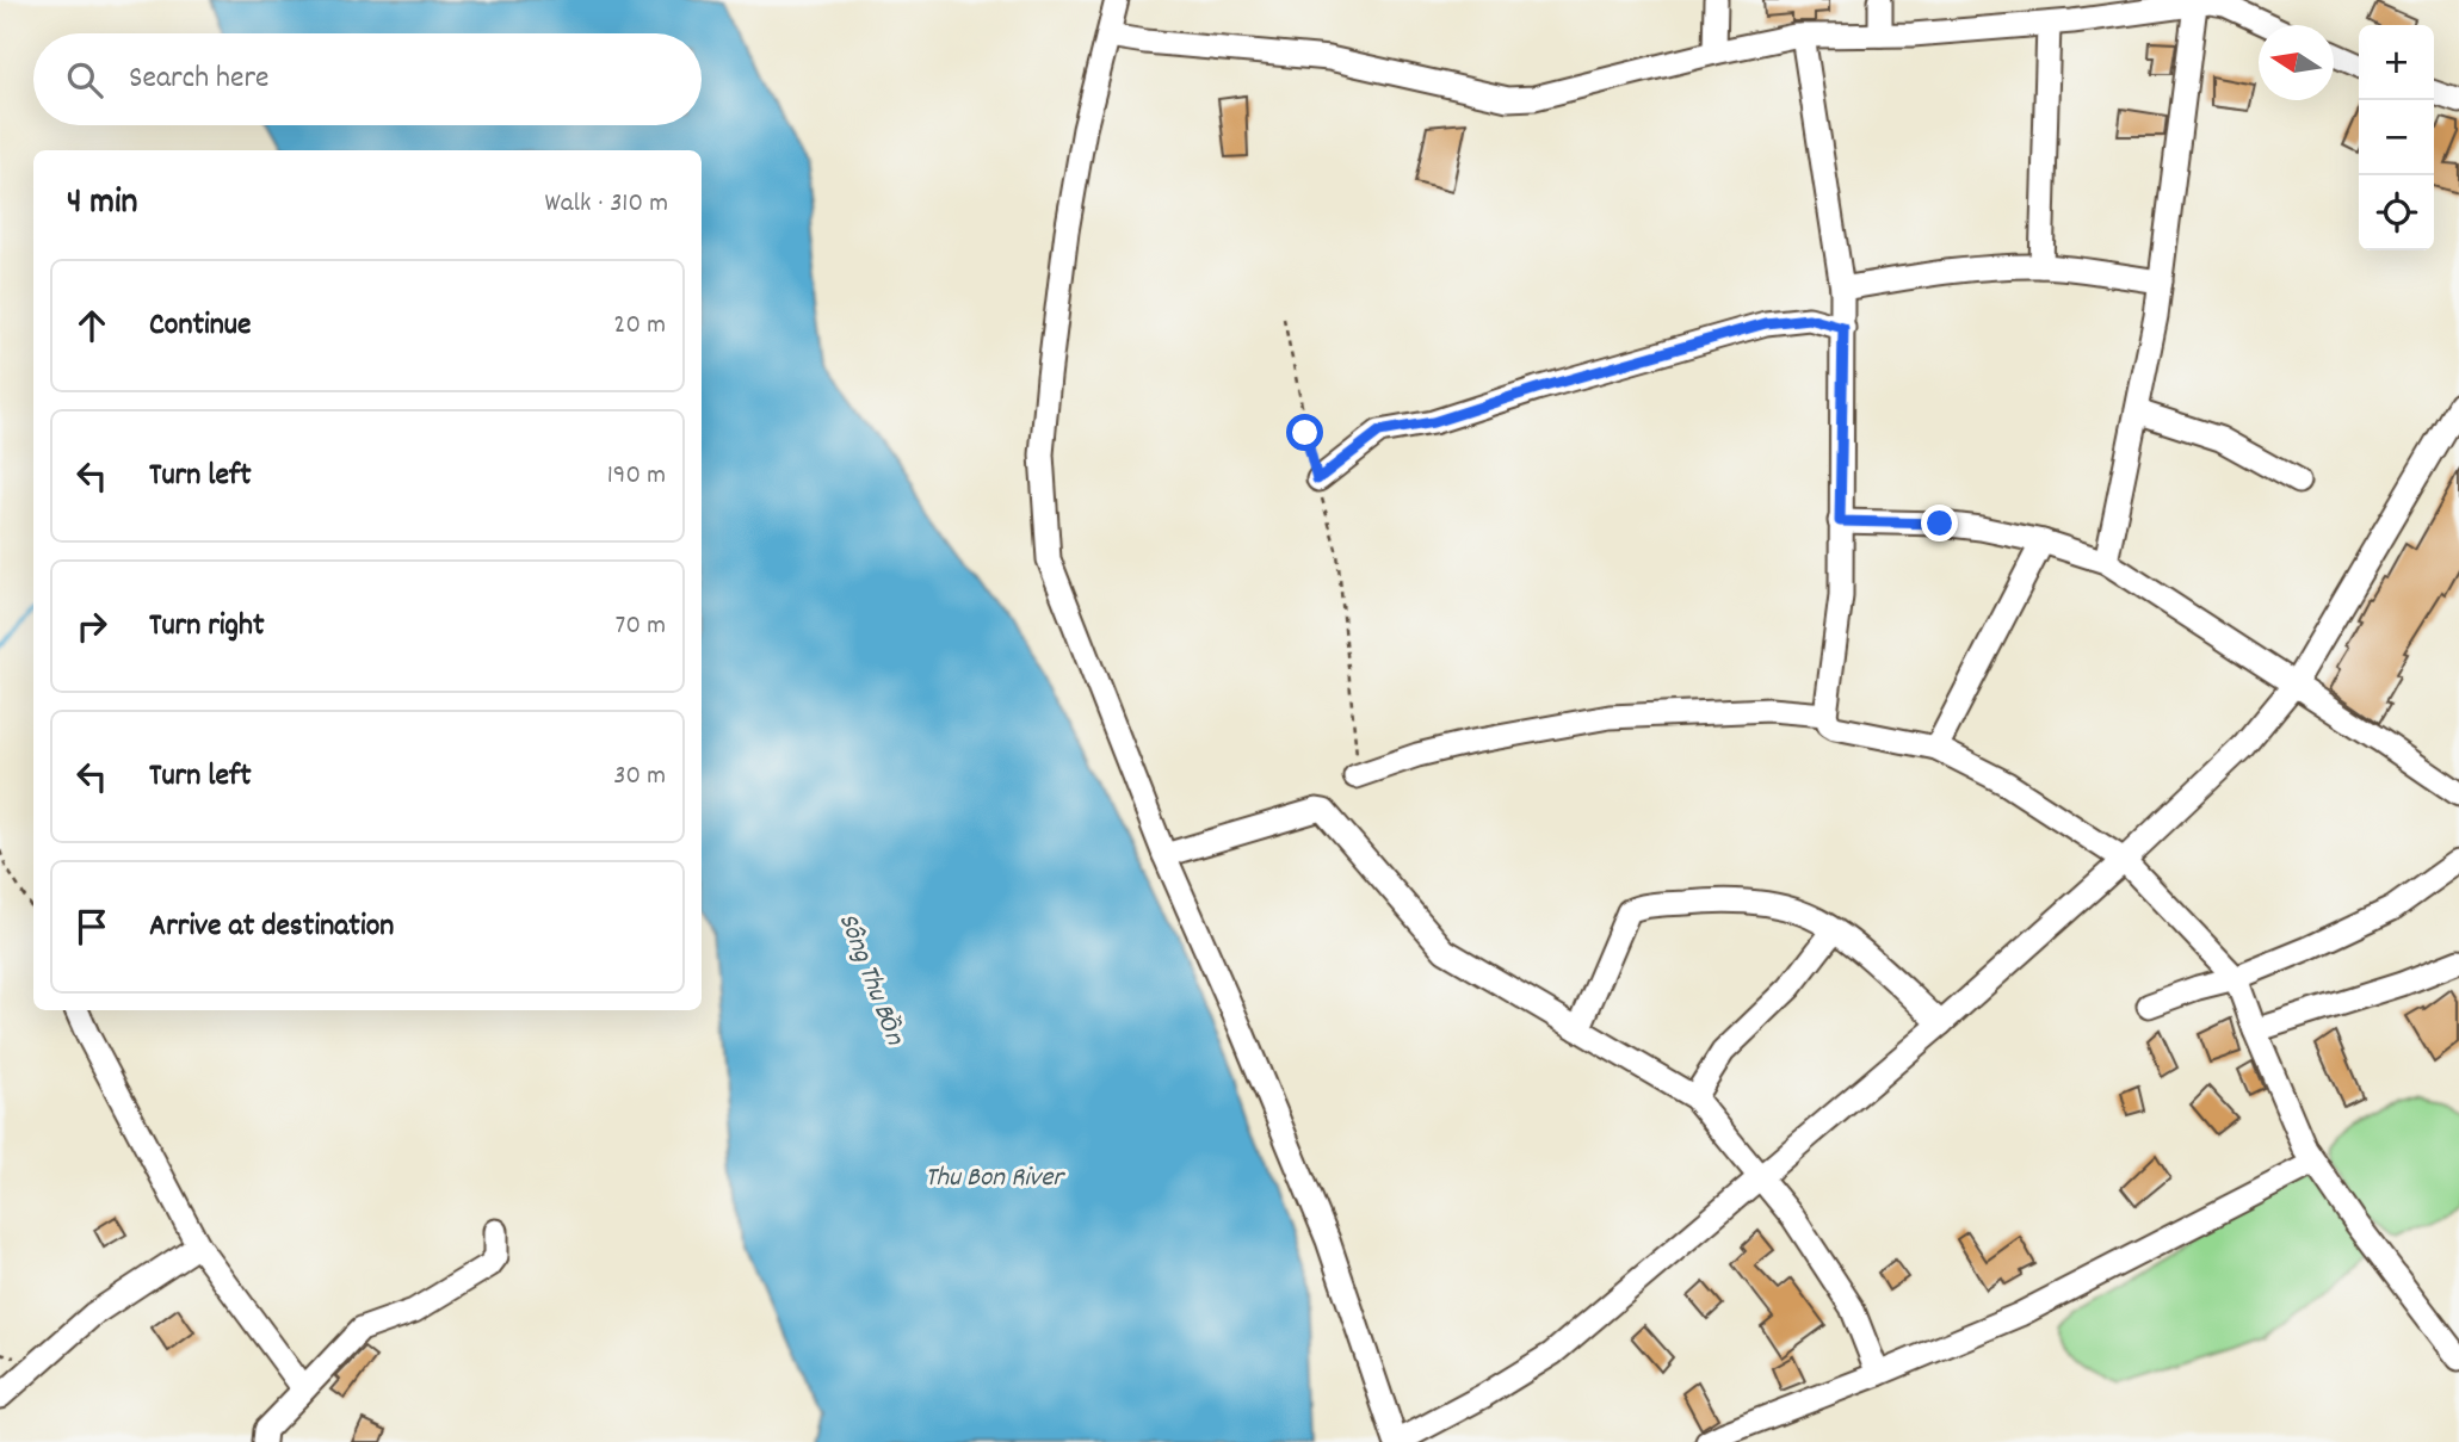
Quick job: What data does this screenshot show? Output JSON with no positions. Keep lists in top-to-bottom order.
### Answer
{
  "water": ["Sông Thu Bồn", "Thu Bon River"],
  "north": "left",
  "page": {
    "map_buttons": ["+", "−"],
    "search": "Search here",
    "heading": ["4 min", "Walk · 310 m"],
    "list": [
      ["Continue", "20 m"],
      ["Turn left", "190 m"],
      ["Turn right", "70 m"],
      ["Turn left", "30 m"],
      "Arrive at destination"
    ]
  }
}
